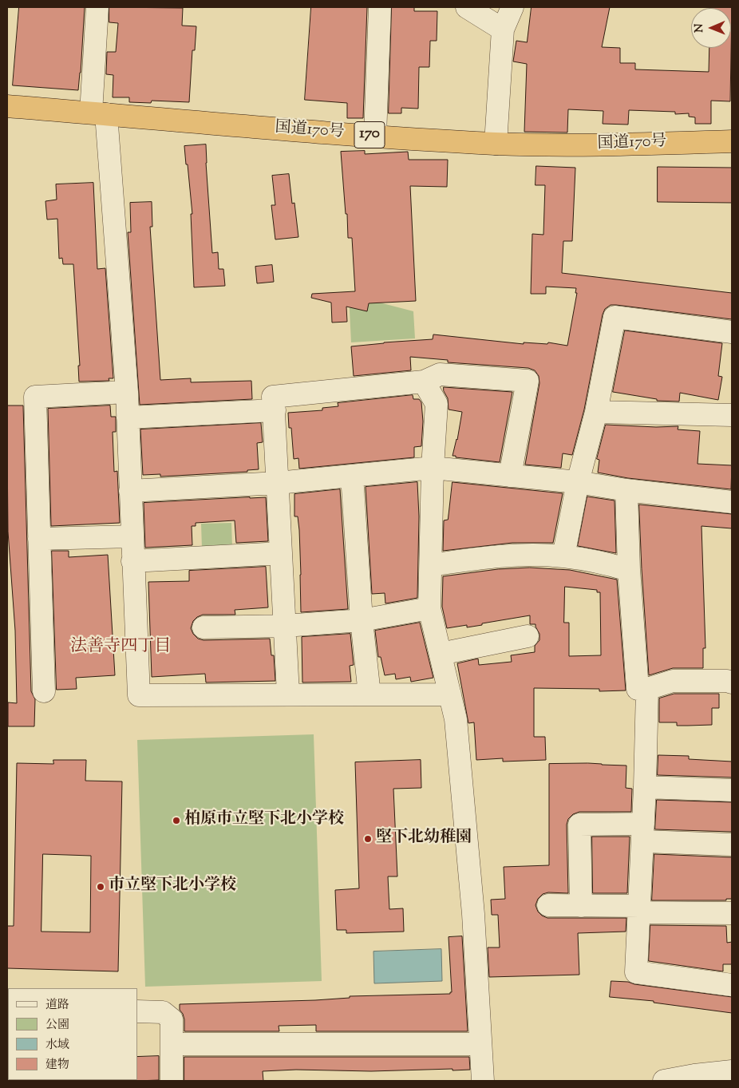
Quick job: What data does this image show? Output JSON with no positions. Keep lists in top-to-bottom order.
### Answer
{
  "streets": {
    "highway": ["国道170号", "170"]
  },
  "districts": ["法善寺四丁目"],
  "places": ["柏原市立堅下北小学校", "堅下北幼稚園", "市立堅下北小学校"],
  "legend": [
    "道路",
    "公園",
    "水域",
    "建物"
  ],
  "north": "left"
}
